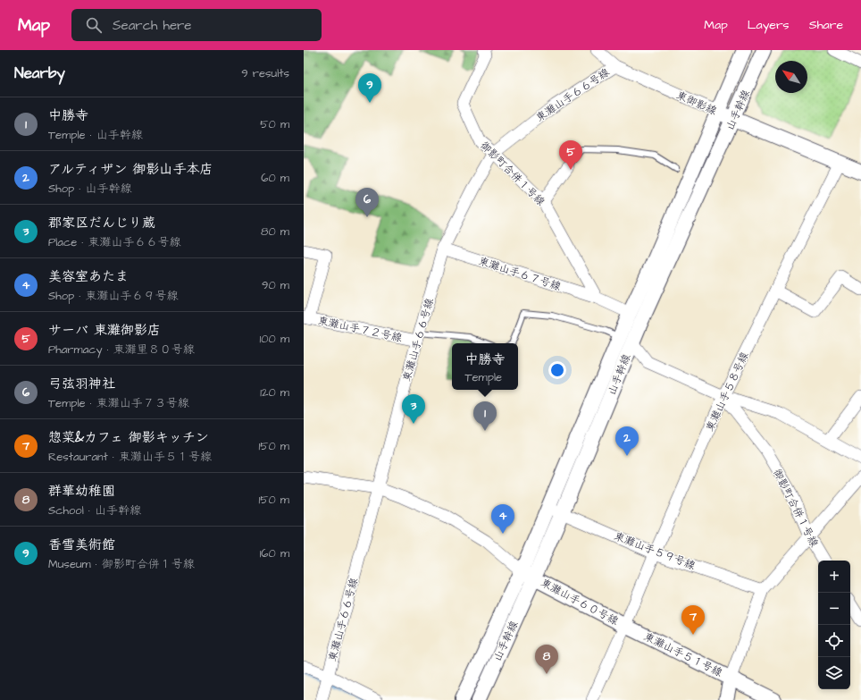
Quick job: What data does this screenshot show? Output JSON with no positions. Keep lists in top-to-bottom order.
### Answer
{
  "streets": {
    "street": [
      "東灘山手６６号線",
      "東御影線",
      "山手幹線",
      "御影町合併１号線",
      "東灘山手６７号線",
      "東灘山手７２号線",
      "東灘山手５８号線",
      "東灘山手５９号線",
      "東灘山手６０号線",
      "東灘山手５１号線"
    ]
  },
  "crossings": [
    ["東灘山手６６号線", "東御影線"],
    ["東灘山手６６号線", "御影町合併１号線"],
    ["東灘山手６６号線", "東灘山手６７号線"],
    ["東灘山手６６号線", "東灘山手７２号線"],
    ["東御影線", "山手幹線"],
    ["東御影線", "東灘山手５８号線"],
    ["山手幹線", "御影町合併１号線"],
    ["山手幹線", "東灘山手５９号線"],
    ["山手幹線", "東灘山手６０号線"],
    ["御影町合併１号線", "東灘山手６７号線"],
    ["御影町合併１号線", "東灘山手５８号線"],
    ["御影町合併１号線", "東灘山手５１号線"],
    ["東灘山手５８号線", "東灘山手５９号線"],
    ["東灘山手５８号線", "東灘山手６０号線"],
    ["東灘山手５８号線", "東灘山手５１号線"],
    ["東灘山手５９号線", "東灘山手５１号線"],
    ["東灘山手６０号線", "東灘山手５１号線"]
  ],
  "north": "top left",
  "page": {
    "header": "Map",
    "search": "Search here",
    "nav": ["Map", "Layers", "Share"],
    "heading": ["Nearby", "9 results"],
    "pins": [
      "9",
      "5",
      "6",
      "3",
      "1",
      "2",
      "4",
      "7",
      "8"
    ],
    "list": [
      {
        "mark": "1",
        "name": "中勝寺",
        "note": "Temple · 山手幹線",
        "value": "50 m"
      },
      {
        "mark": "2",
        "name": "アルティザン 御影山手本店",
        "note": "Shop · 山手幹線",
        "value": "60 m"
      },
      {
        "mark": "3",
        "name": "郡家区だんじり蔵",
        "note": "Place · 東灘山手６６号線",
        "value": "80 m"
      },
      {
        "mark": "4",
        "name": "美容室あたま",
        "note": "Shop · 東灘山手６９号線",
        "value": "90 m"
      },
      {
        "mark": "5",
        "name": "サーバ 東灘御影店",
        "note": "Pharmacy · 東灘里８０号線",
        "value": "100 m"
      },
      {
        "mark": "6",
        "name": "弓弦羽神社",
        "note": "Temple · 東灘山手７３号線",
        "value": "120 m"
      },
      {
        "mark": "7",
        "name": "惣菜&カフェ 御影キッチン",
        "note": "Restaurant · 東灘山手５１号線",
        "value": "150 m"
      },
      {
        "mark": "8",
        "name": "群華幼稚園",
        "note": "School · 山手幹線",
        "value": "150 m"
      },
      {
        "mark": "9",
        "name": "香雪美術館",
        "note": "Museum · 御影町合併１号線",
        "value": "160 m"
      }
    ],
    "popup": ["中勝寺", "Temple"],
    "map_buttons": ["+", "−"]
  }
}
